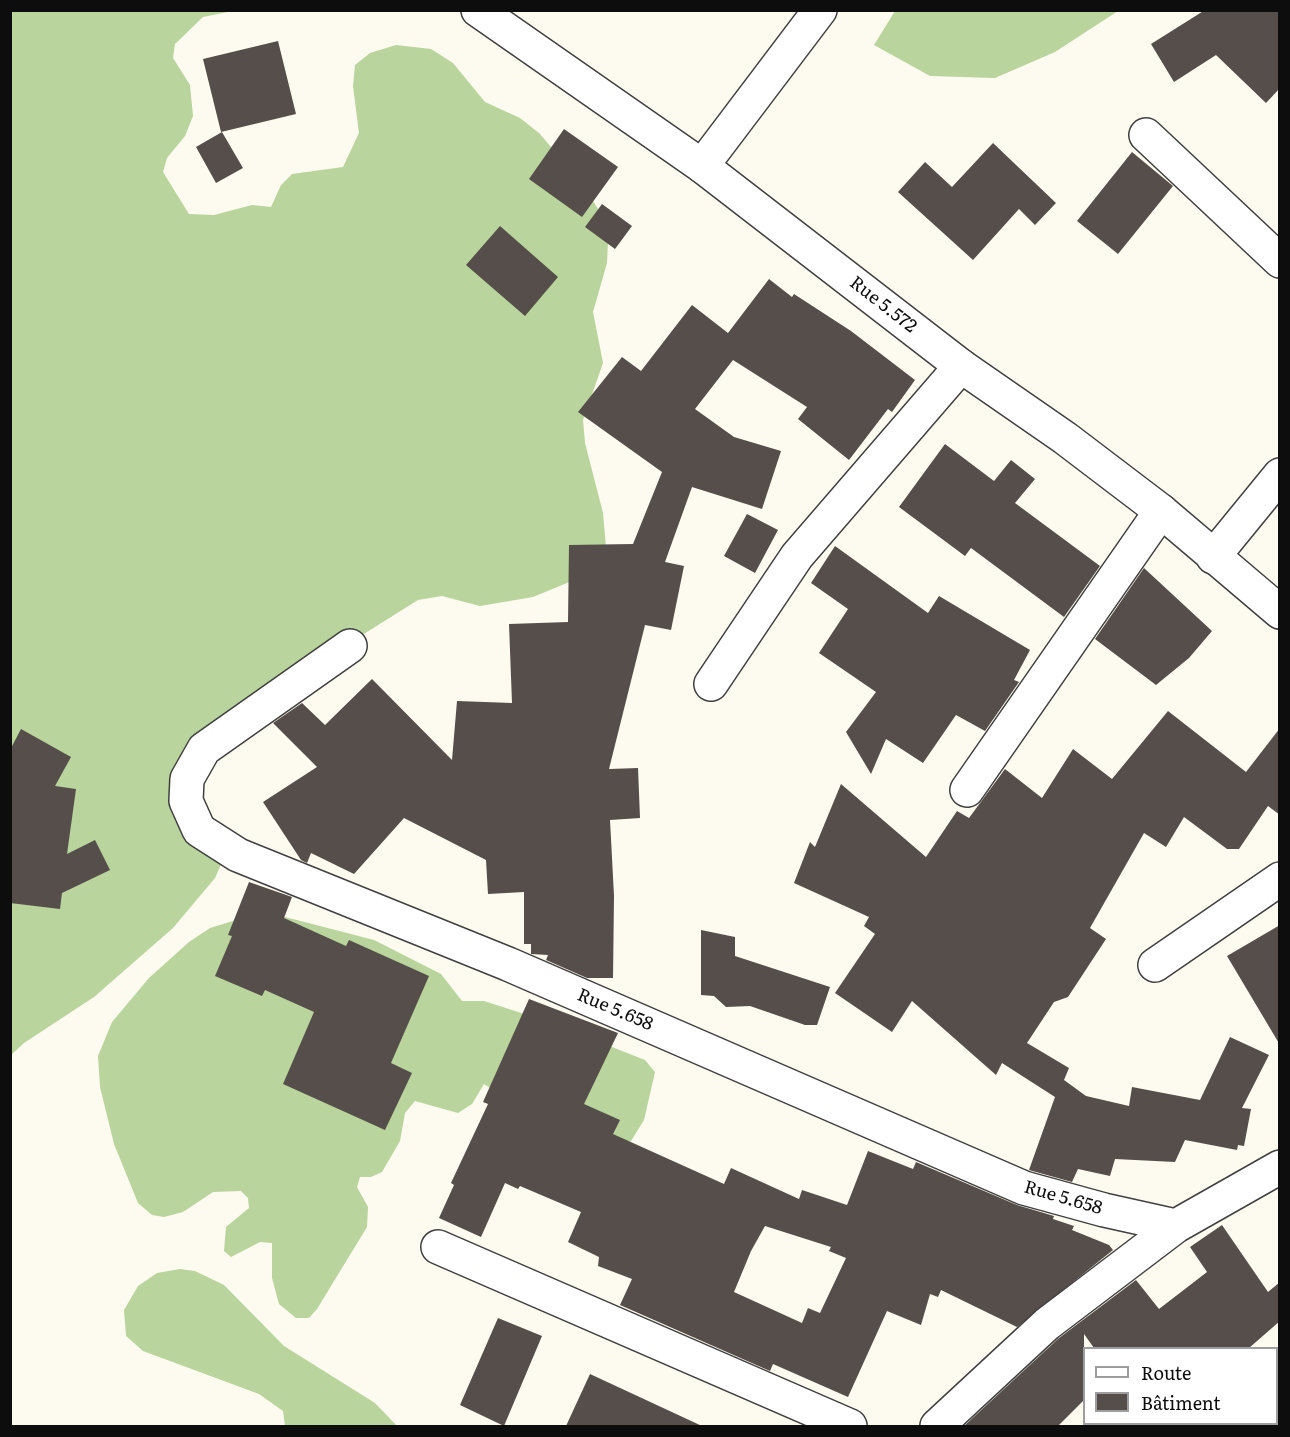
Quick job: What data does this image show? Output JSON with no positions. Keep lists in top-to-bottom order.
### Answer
{
  "streets": {
    "street": ["Rue 5.572", "Rue 5.658"]
  },
  "legend": ["Route", "Bâtiment"]
}
